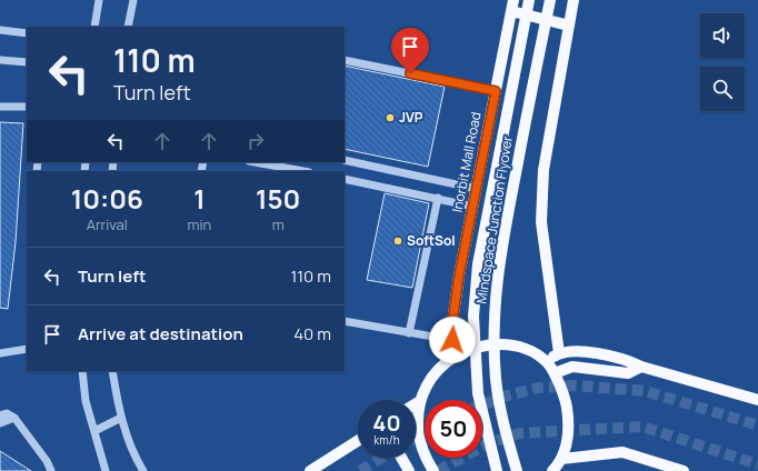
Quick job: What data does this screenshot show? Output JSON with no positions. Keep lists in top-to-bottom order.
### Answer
{
  "streets": {
    "main road": ["Inorbit Mall Road", "Mindspace Junction Flyover"]
  },
  "places": ["JVP", "SoftSol"],
  "page": {
    "turn": ["110 m", "Turn left"],
    "eta": [
      "10:06",
      "Arrival",
      "1",
      "min",
      "150",
      "m"
    ],
    "list": [
      {
        "name": "Turn left",
        "value": "110 m"
      },
      {
        "name": "Arrive at destination",
        "value": "40 m"
      }
    ],
    "speed": "40 km/h",
    "limit": "50"
  }
}
